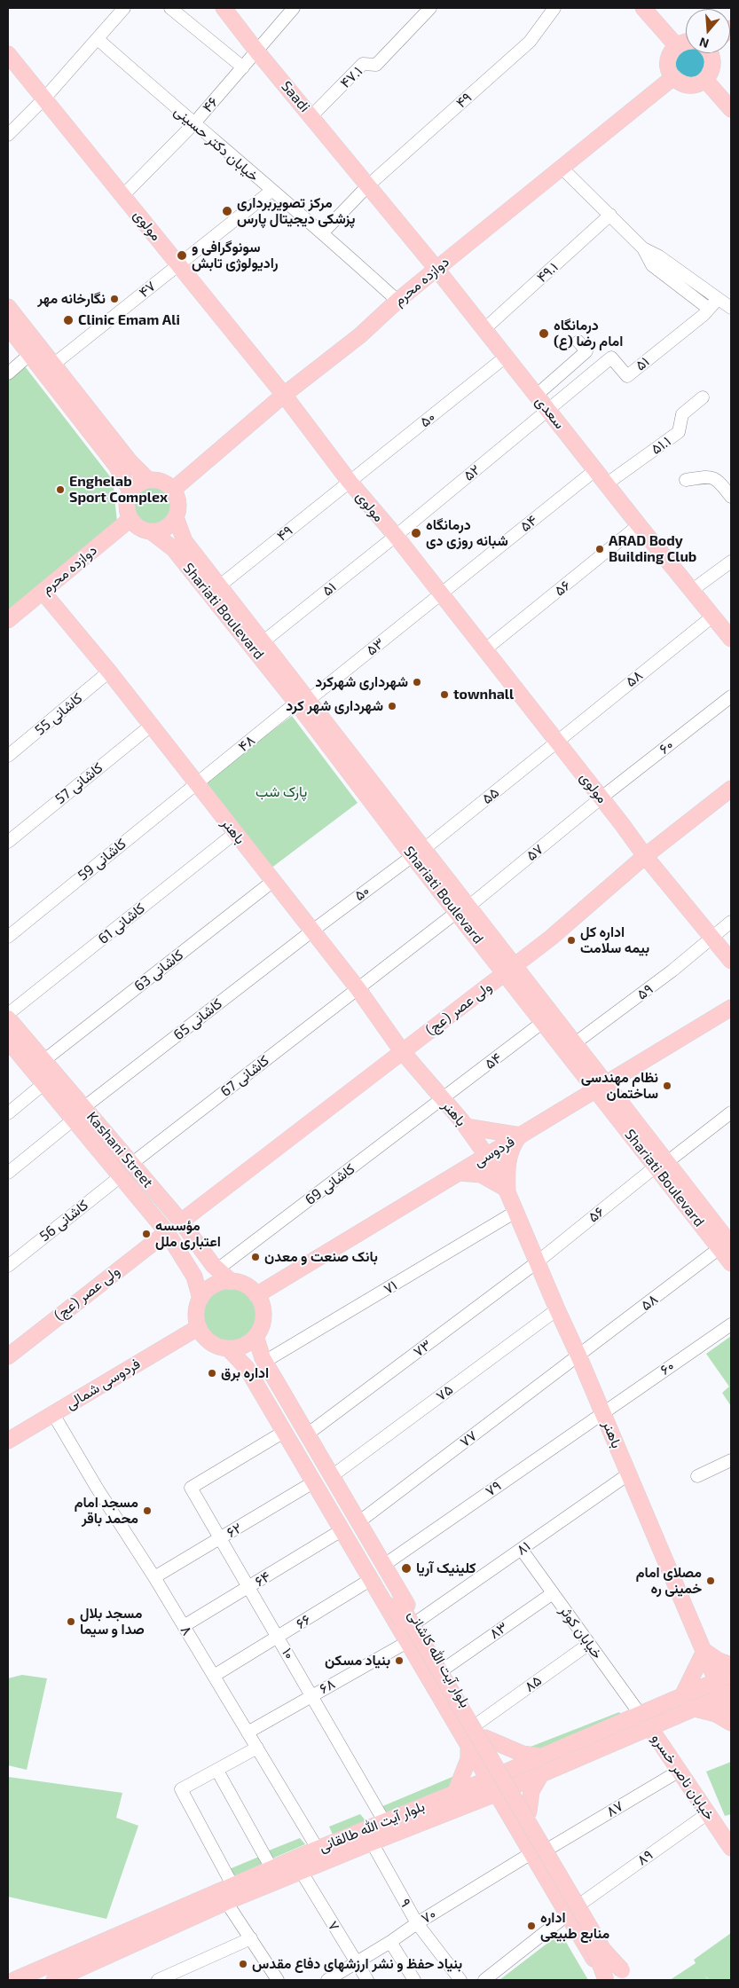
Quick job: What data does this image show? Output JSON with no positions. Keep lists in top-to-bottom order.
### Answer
{
  "streets": {
    "main road": [
      "Saadi",
      "مولوی",
      "دوازده محرم",
      "سعدی",
      "Shariati Boulevard",
      "باهنر",
      "ولی عصر (عج)",
      "Kashani Street",
      "فردوسی",
      "فردوسی شمالی",
      "بلوار آیت الله کاشانی",
      "خیابان ناصر خسرو",
      "بلوار آیت الله طالقانی"
    ],
    "street": [
      "۴۷.۱",
      "۴۹",
      "۴۶",
      "خیابان دکتر حسینی",
      "۴۹.۱",
      "۴۷",
      "۵۱",
      "۵۰",
      "۵۱.۱",
      "۵۲",
      "۵۴",
      "۵۶",
      "۵۳",
      "۵۸",
      "کاشانی 55",
      "۴۸",
      "۶۰",
      "کاشانی 57",
      "۵۵",
      "۵۷",
      "کاشانی 59",
      "کاشانی 61",
      "کاشانی 63",
      "۵۹",
      "کاشانی 65",
      "کاشانی 67",
      "کاشانی 69",
      "کاشانی 56",
      "۷۱",
      "۷۳",
      "۷۵",
      "۷۷",
      "۷۹",
      "۶۲",
      "۸۱",
      "۶۴",
      "۶۶",
      "۸",
      "۸۳",
      "خیابان کوثر",
      "۱۰",
      "۸۵",
      "۶۸",
      "۸۷",
      "۸۹",
      "۹",
      "۷۰",
      "۷"
    ]
  },
  "crossings": [
    ["۴۷.۱", "Saadi"],
    ["Saadi", "۴۹"],
    ["Saadi", "۴۶"],
    ["Saadi", "سعدی"],
    ["۴۹", "مولوی"],
    ["۴۹", "سعدی"],
    ["۴۹", "۵۰"],
    ["۴۹", "Shariati Boulevard"],
    ["۴۶", "خیابان دکتر حسینی"],
    ["۴۶", "مولوی"],
    ["خیابان دکتر حسینی", "دوازده محرم"],
    ["مولوی", "دوازده محرم"],
    ["مولوی", "۴۷"],
    ["مولوی", "۵۱"],
    ["مولوی", "۵۰"],
    ["مولوی", "۵۲"],
    ["مولوی", "۵۴"],
    ["مولوی", "۵۶"],
    ["مولوی", "۵۳"],
    ["مولوی", "۵۸"],
    ["مولوی", "۶۰"],
    ["مولوی", "۵۵"],
    ["مولوی", "۵۷"],
    ["مولوی", "۵۹"],
    ["مولوی", "ولی عصر (عج)"],
    ["۴۹.۱", "سعدی"],
    ["دوازده محرم", "سعدی"],
    ["دوازده محرم", "Shariati Boulevard"],
    ["دوازده محرم", "باهنر"],
    ["۵۱", "سعدی"],
    ["۵۱", "۵۲"],
    ["۵۱", "Shariati Boulevard"],
    ["سعدی", "۵۰"],
    ["سعدی", "۵۱.۱"],
    ["سعدی", "۵۲"],
    ["سعدی", "۵۴"],
    ["سعدی", "۵۶"],
    ["سعدی", "۵۸"],
    ["۵۰", "Shariati Boulevard"],
    ["۵۰", "۵۵"],
    ["۵۰", "باهنر"],
    ["۵۰", "کاشانی 65"],
    ["۵۴", "Shariati Boulevard"],
    ["۵۴", "۵۳"],
    ["۵۴", "باهنر"],
    ["۵۴", "کاشانی 69"],
    ["۵۶", "Shariati Boulevard"],
    ["۵۶", "باهنر"],
    ["۵۶", "۷۳"],
    ["Shariati Boulevard", "۵۳"],
    ["Shariati Boulevard", "۵۸"],
    ["Shariati Boulevard", "۴۸"],
    ["Shariati Boulevard", "۵۵"],
    ["Shariati Boulevard", "۵۷"],
    ["Shariati Boulevard", "۵۹"],
    ["Shariati Boulevard", "ولی عصر (عج)"],
    ["Shariati Boulevard", "فردوسی"],
    ["۵۳", "۴۸"],
    ["۵۸", "۵۵"],
    ["۵۸", "باهنر"],
    ["۵۸", "۷۷"],
    ["کاشانی 55", "باهنر"],
    ["۴۸", "باهنر"],
    ["۴۸", "کاشانی 59"],
    ["۶۰", "باهنر"],
    ["۶۰", "۵۷"],
    ["۶۰", "۷۹"],
    ["کاشانی 57", "باهنر"],
    ["باهنر", "کاشانی 59"],
    ["باهنر", "کاشانی 61"],
    ["باهنر", "کاشانی 63"],
    ["باهنر", "ولی عصر (عج)"],
    ["باهنر", "کاشانی 65"],
    ["باهنر", "کاشانی 67"],
    ["باهنر", "فردوسی"],
    ["باهنر", "کاشانی 69"],
    ["باهنر", "۷۱"],
    ["باهنر", "۷۳"],
    ["باهنر", "۷۵"],
    ["باهنر", "۷۷"],
    ["باهنر", "۷۹"],
    ["باهنر", "۸۱"],
    ["باهنر", "بلوار آیت الله طالقانی"],
    ["کاشانی 63", "Kashani Street"],
    ["ولی عصر (عج)", "Kashani Street"],
    ["کاشانی 65", "Kashani Street"],
    ["کاشانی 67", "Kashani Street"],
    ["Kashani Street", "فردوسی"],
    ["Kashani Street", "کاشانی 69"],
    ["Kashani Street", "کاشانی 56"],
    ["Kashani Street", "فردوسی شمالی"],
    ["Kashani Street", "بلوار آیت الله کاشانی"],
    ["فردوسی", "فردوسی شمالی"],
    ["فردوسی", "بلوار آیت الله کاشانی"],
    ["۷۱", "بلوار آیت الله کاشانی"],
    ["۷۳", "بلوار آیت الله کاشانی"],
    ["فردوسی شمالی", "۸"],
    ["فردوسی شمالی", "بلوار آیت الله کاشانی"],
    ["۷۵", "بلوار آیت الله کاشانی"],
    ["۷۷", "بلوار آیت الله کاشانی"],
    ["۷۹", "بلوار آیت الله کاشانی"],
    ["۶۲", "۸"],
    ["۶۲", "۱۰"],
    ["۶۲", "بلوار آیت الله کاشانی"],
    ["۸۱", "خیابان کوثر"],
    ["۸۱", "بلوار آیت الله کاشانی"],
    ["۶۴", "۸"],
    ["۶۴", "۱۰"],
    ["۶۴", "بلوار آیت الله کاشانی"],
    ["۶۶", "۸"],
    ["۶۶", "۱۰"],
    ["۶۶", "بلوار آیت الله کاشانی"],
    ["۸", "۶۸"],
    ["۸", "بلوار آیت الله طالقانی"],
    ["۸۳", "خیابان کوثر"],
    ["۸۳", "بلوار آیت الله کاشانی"],
    ["خیابان کوثر", "۸۵"],
    ["خیابان کوثر", "بلوار آیت الله طالقانی"],
    ["۱۰", "بلوار آیت الله کاشانی"],
    ["۱۰", "۶۸"],
    ["۱۰", "بلوار آیت الله طالقانی"],
    ["بلوار آیت الله کاشانی", "۸۵"],
    ["بلوار آیت الله کاشانی", "۶۸"],
    ["بلوار آیت الله کاشانی", "۸۷"],
    ["بلوار آیت الله کاشانی", "بلوار آیت الله طالقانی"],
    ["بلوار آیت الله کاشانی", "۸۹"],
    ["بلوار آیت الله کاشانی", "۷۰"],
    ["خیابان ناصر خسرو", "۸۷"],
    ["خیابان ناصر خسرو", "بلوار آیت الله طالقانی"],
    ["خیابان ناصر خسرو", "۸۹"],
    ["بلوار آیت الله طالقانی", "۹"],
    ["بلوار آیت الله طالقانی", "۷"],
    ["۹", "۷۰"],
    ["۷۰", "۷"]
  ],
  "parks": ["پارک شب"],
  "places": [
    "مرکز تصویربرداری پزشکی دیجیتال پارس",
    "سونوگرافی و رادیولوژی تابش",
    "نگارخانه مهر",
    "Clinic Emam Ali",
    "درمانگاه امام رضا (ع)",
    "Enghelab Sport Complex",
    "درمانگاه شبانه روزی دی",
    "ARAD Body Building Club",
    "شهرداری شهرکرد",
    "townhall",
    "شهرداری شهر کرد",
    "اداره کل بیمه سلامت",
    "نظام مهندسی ساختمان",
    "مؤسسه اعتباری ملل",
    "بانک صنعت و معدن",
    "اداره برق",
    "مسجد امام محمد باقر",
    "کلینیک آریا",
    "مصلای امام خمینی ره",
    "مسجد بلال صدا و سیما",
    "بنیاد مسکن",
    "اداره منابع طبیعی",
    "بنیاد حفظ و نشر ارزشهای دفاع مقدس"
  ],
  "north": "bottom"
}
